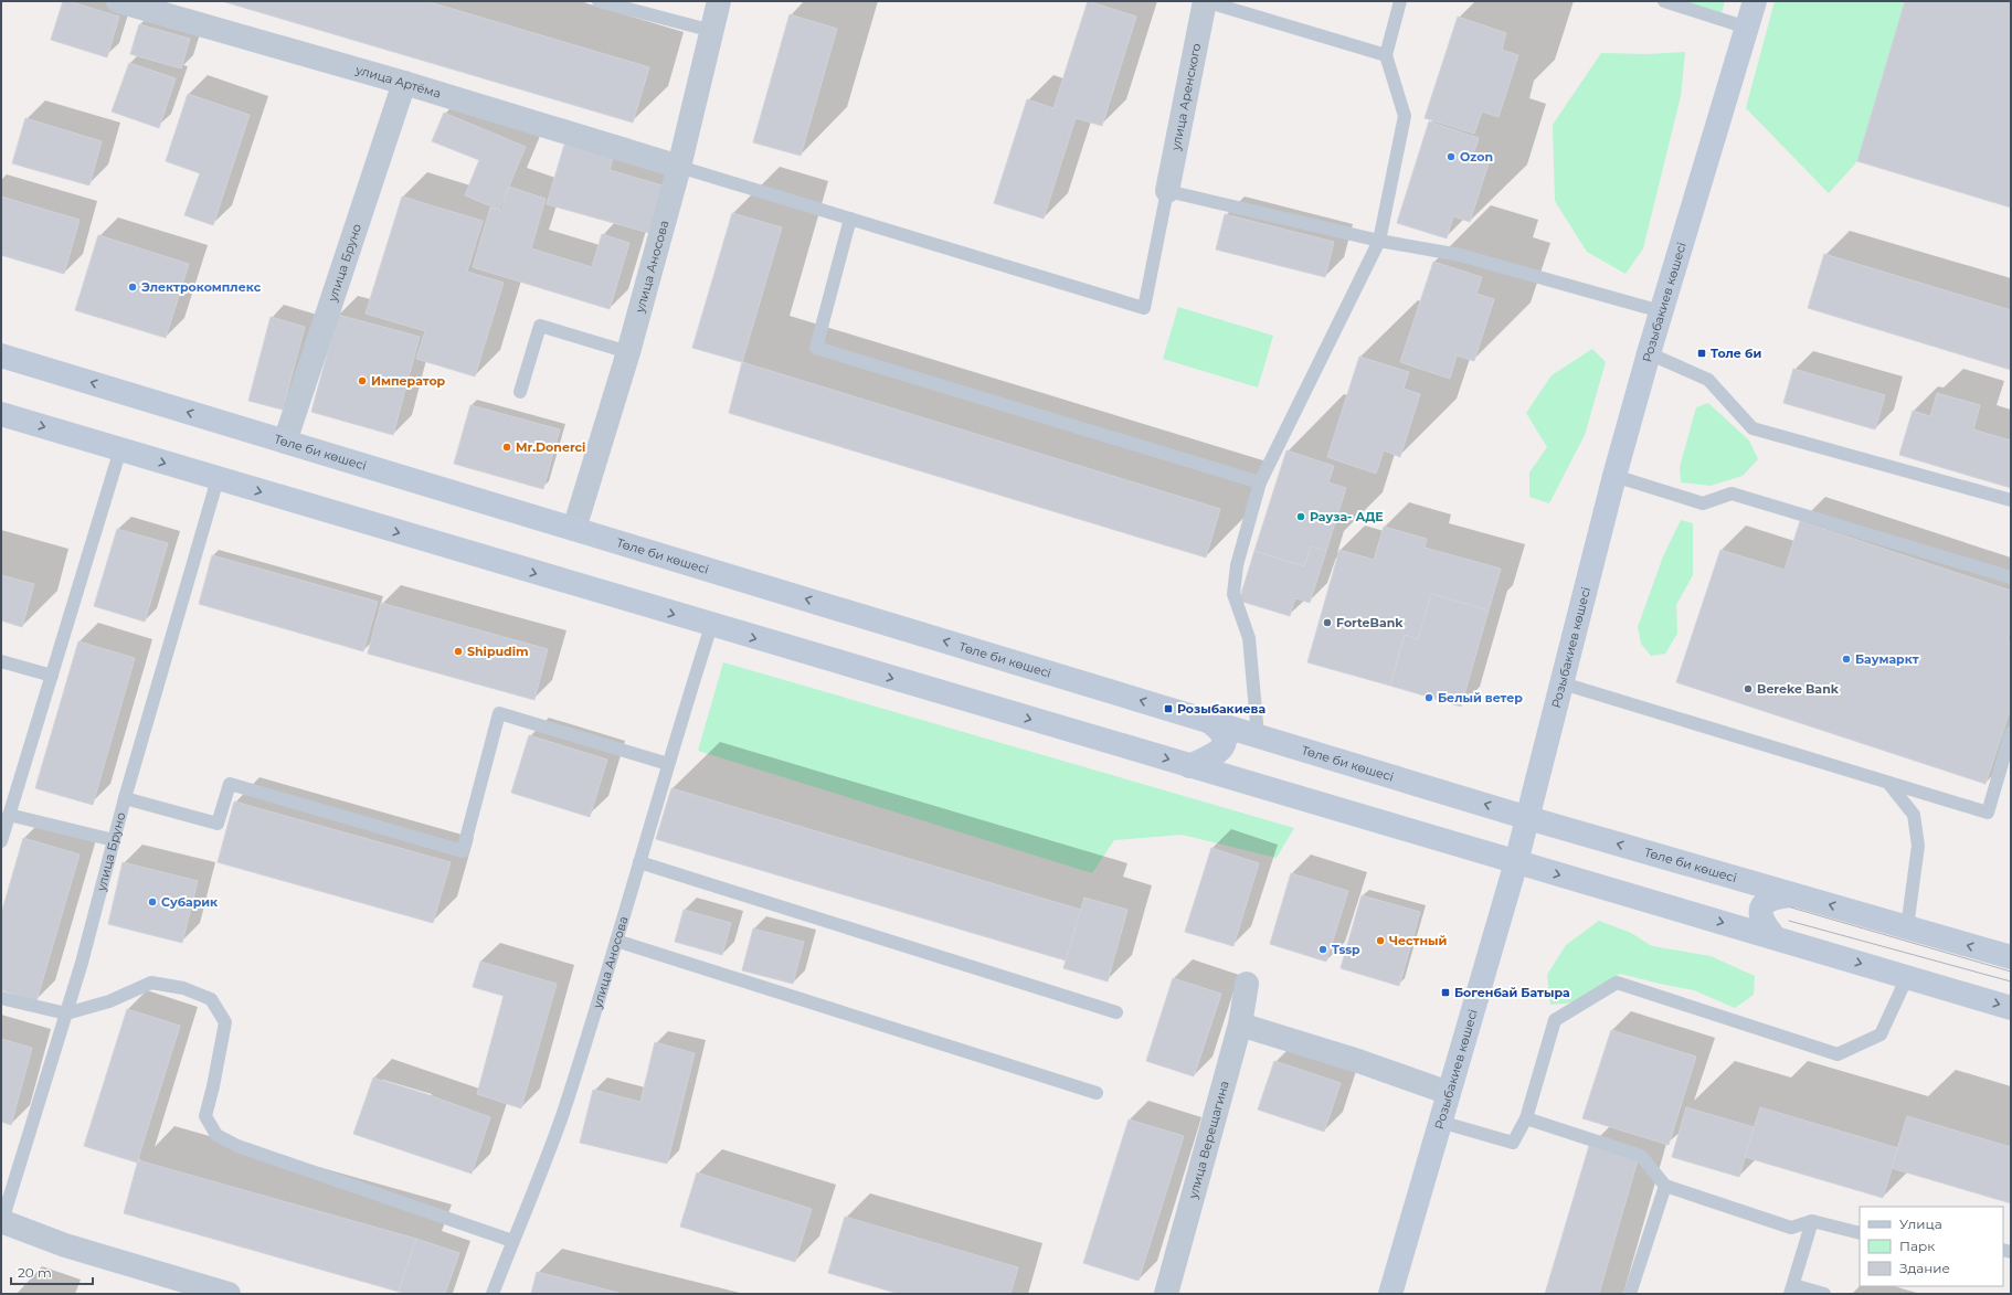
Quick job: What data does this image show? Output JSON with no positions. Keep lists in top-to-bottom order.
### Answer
{
  "streets": {
    "main road": ["Розыбакиев көшесі", "Төле би көшесі"],
    "street": [
      "улица Артёма",
      "улица Аренского",
      "улица Бруно",
      "улица Аносова",
      "улица Верещагина"
    ]
  },
  "crossings": [
    ["улица Артёма", "улица Бруно"],
    ["улица Артёма", "улица Аносова"],
    ["улица Бруно", "Төле би көшесі"],
    ["улица Аносова", "Төле би көшесі"],
    ["Розыбакиев көшесі", "Төле би көшесі"]
  ],
  "places": {
    "other": [
      "Ozon",
      "Электрокомплекс",
      "Император",
      "Mr.Donerci",
      "Рауза- АДЕ",
      "ForteBank",
      "Shipudim",
      "Баумаркт",
      "Bereke Bank",
      "Белый ветер",
      "Субарик",
      "Честный",
      "Tssp"
    ],
    "transit": ["Толе би", "Розыбакиева", "Богенбай Батыра"]
  },
  "legend": ["Улица", "Парк", "Здание"],
  "scale_bar": "20 m"
}
